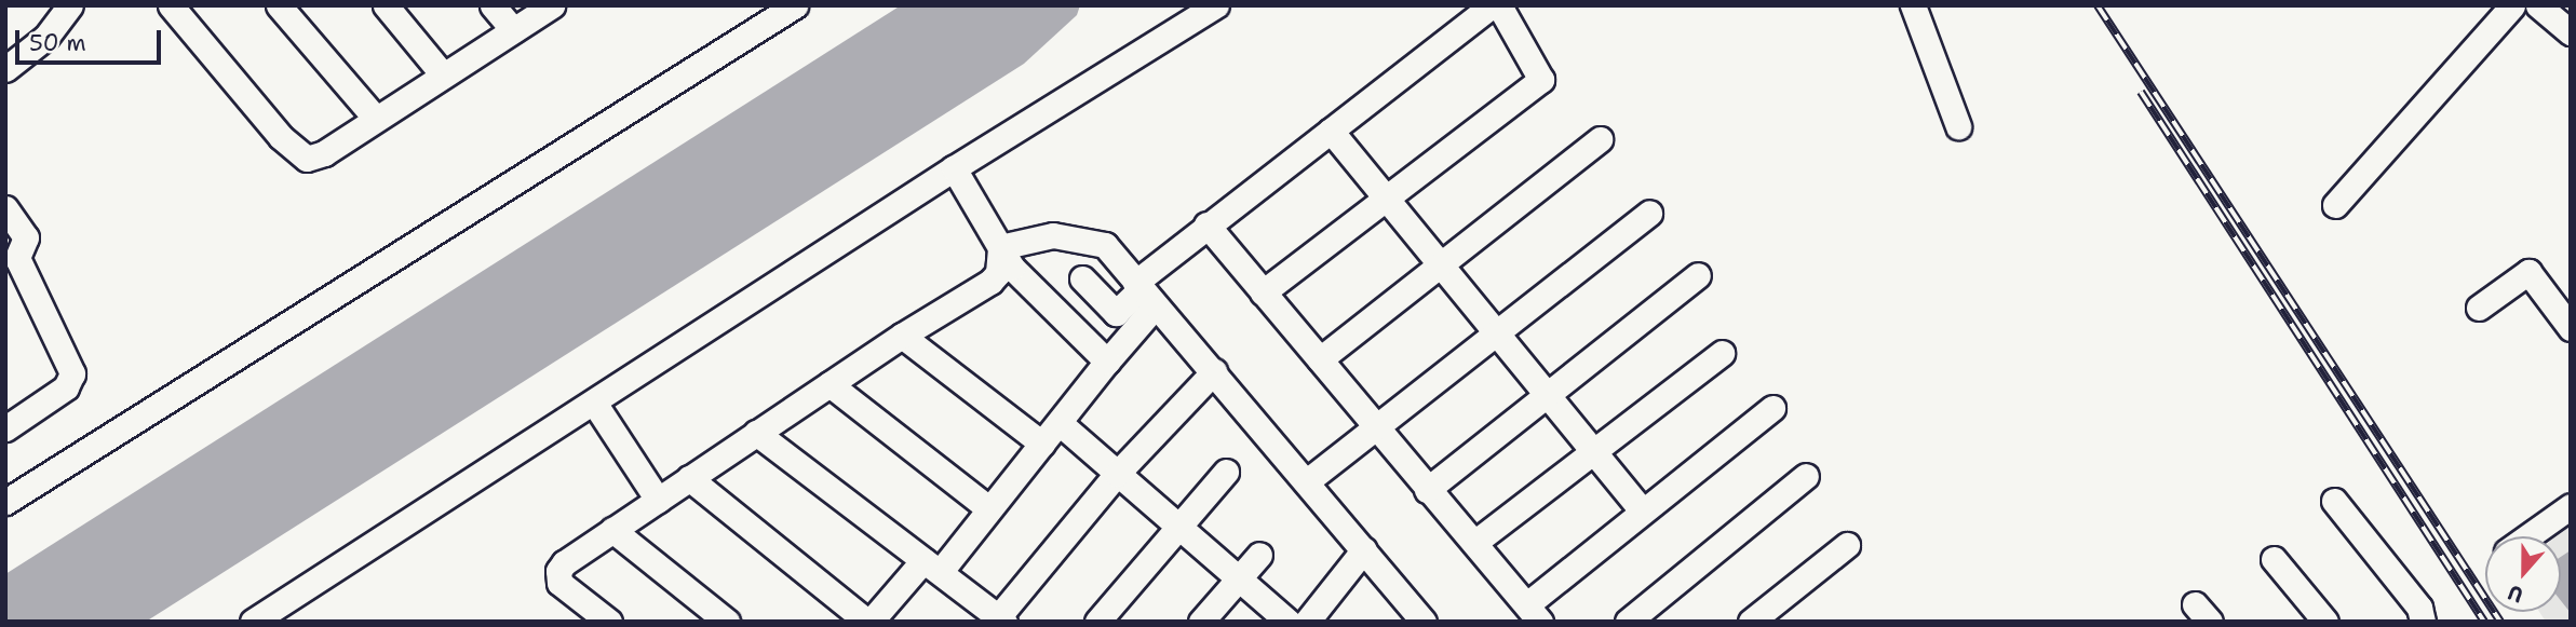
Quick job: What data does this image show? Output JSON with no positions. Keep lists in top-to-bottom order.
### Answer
{
  "scale_bar": "50 m",
  "north": "bottom"
}
